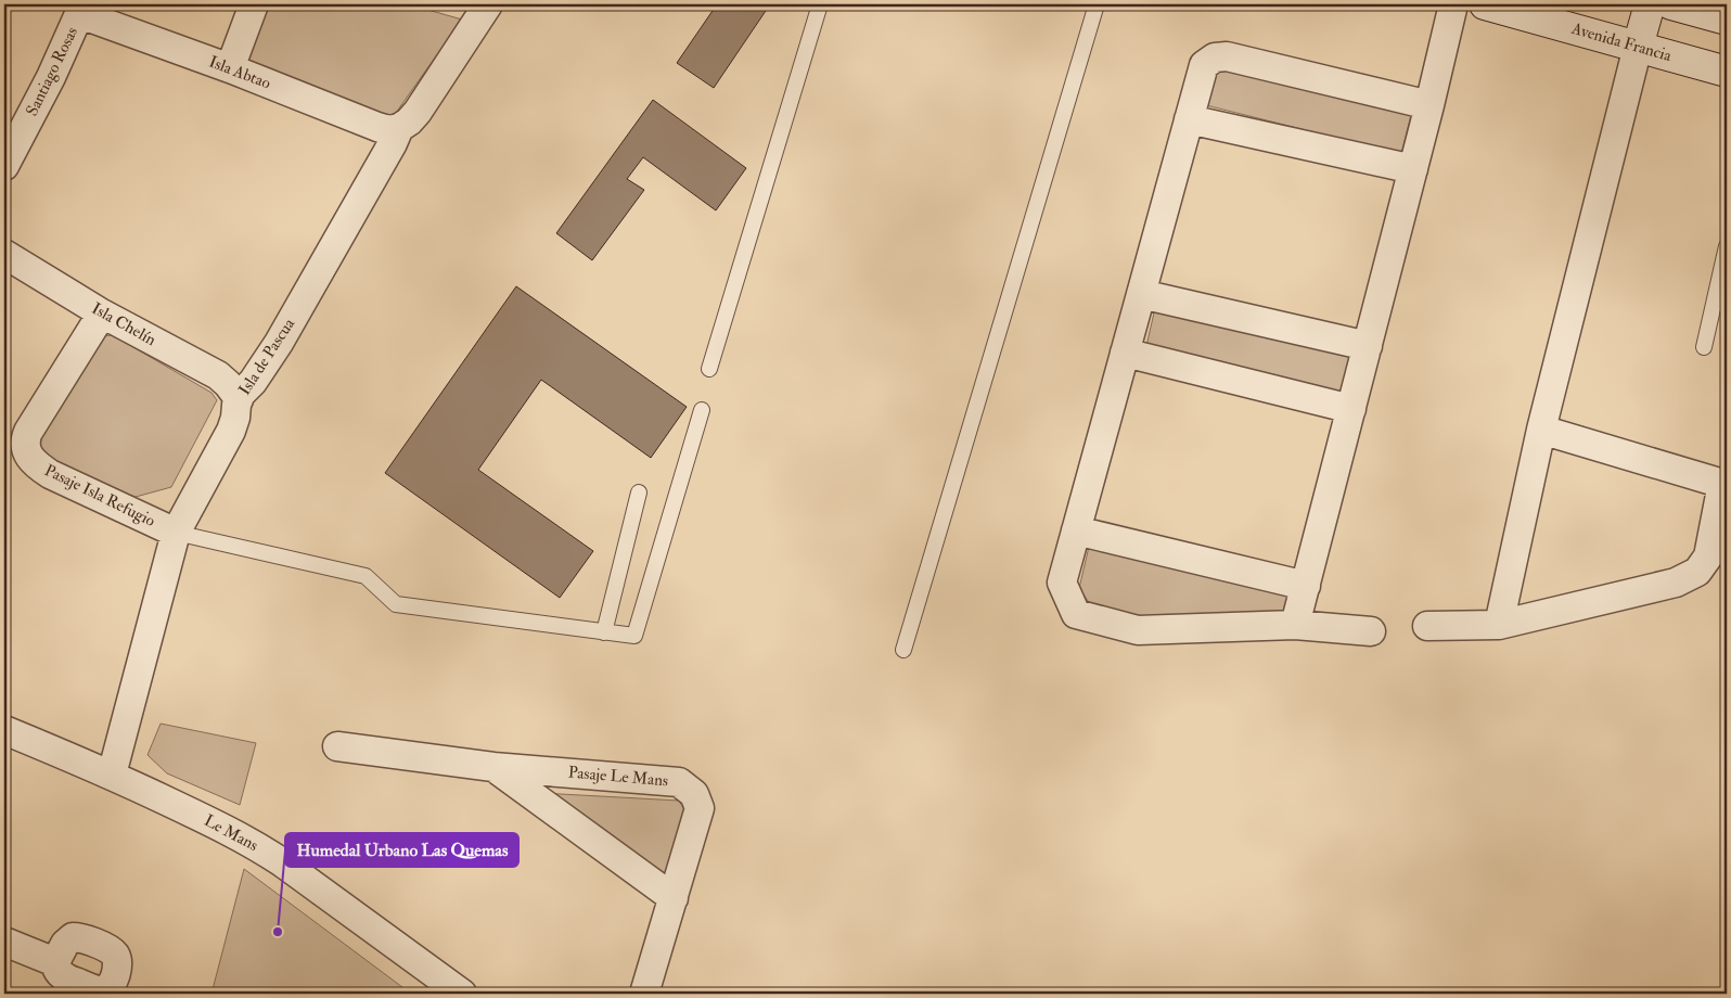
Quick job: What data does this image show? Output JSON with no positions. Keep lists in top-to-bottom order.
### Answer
{
  "streets": {
    "street": [
      "Avenida Francia",
      "Santiago Rosas",
      "Isla Abtao",
      "Isla Chelín",
      "Isla de Pascua",
      "Pasaje Isla Refugio",
      "Pasaje Le Mans",
      "Le Mans"
    ]
  },
  "crossings": [
    ["Santiago Rosas", "Isla Abtao"],
    ["Isla Abtao", "Isla de Pascua"],
    ["Isla Chelín", "Isla de Pascua"],
    ["Isla Chelín", "Pasaje Isla Refugio"],
    ["Isla de Pascua", "Pasaje Isla Refugio"],
    ["Isla de Pascua", "Le Mans"]
  ],
  "places": ["Humedal Urbano Las Quemas"]
}
